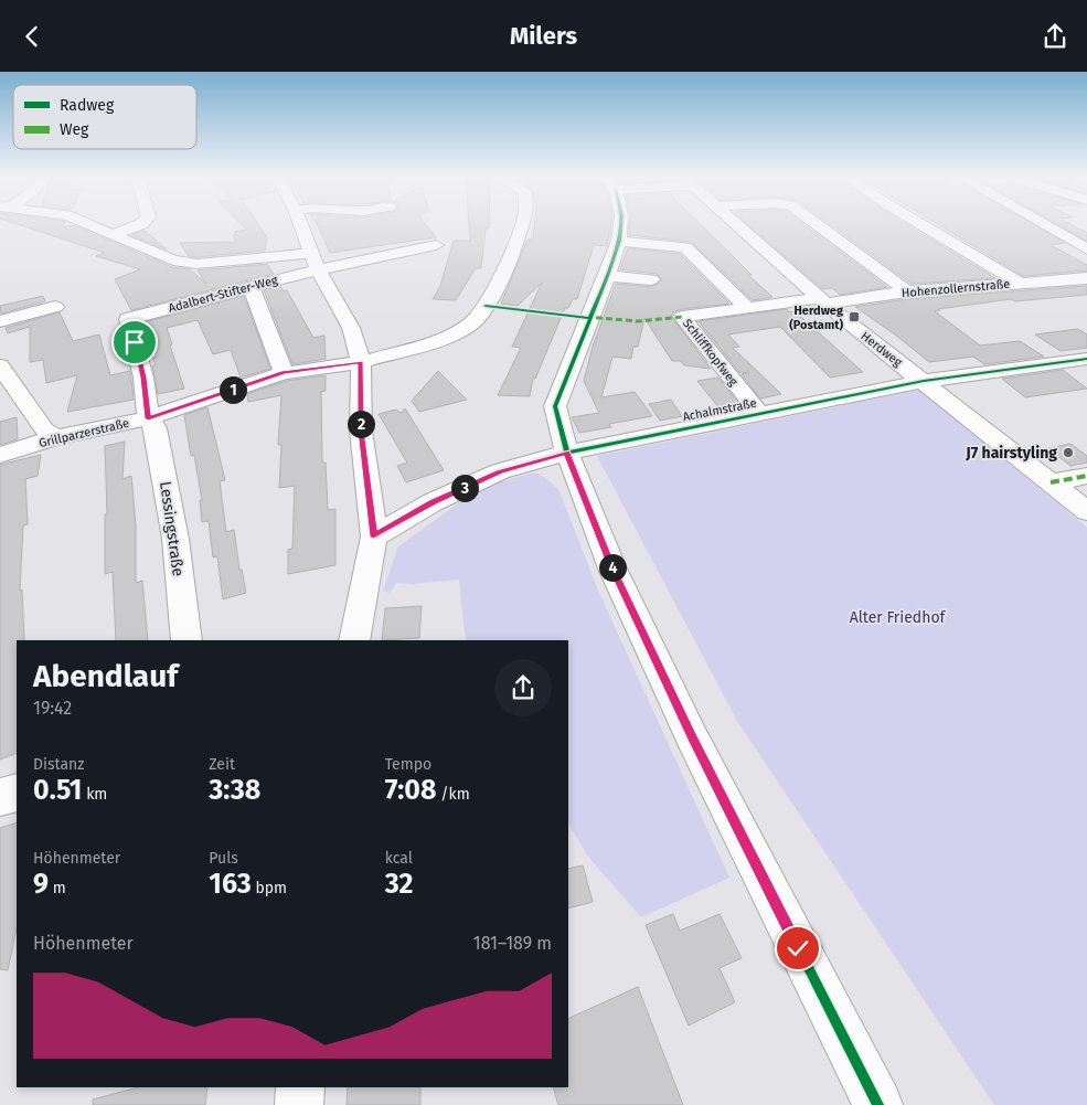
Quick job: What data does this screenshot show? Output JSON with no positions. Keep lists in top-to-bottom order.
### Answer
{
  "streets": {
    "street": [
      "Hohenzollernstraße",
      "Adalbert-Stifter-Weg",
      "Herdweg",
      "Schliffkopfweg",
      "Achalmstraße",
      "Grillparzerstraße",
      "Lessingstraße"
    ]
  },
  "crossings": [
    ["Hohenzollernstraße", "Herdweg"],
    ["Hohenzollernstraße", "Schliffkopfweg"],
    ["Adalbert-Stifter-Weg", "Lessingstraße"],
    ["Herdweg", "Schliffkopfweg"],
    ["Herdweg", "Achalmstraße"],
    ["Schliffkopfweg", "Achalmstraße"],
    ["Grillparzerstraße", "Lessingstraße"]
  ],
  "parks": ["Alter Friedhof"],
  "places": {
    "transit": ["Herdweg (Postamt)"],
    "other": ["J7 hairstyling"]
  },
  "legend": ["Radweg", "Weg"],
  "page": {
    "header": "Milers",
    "pins": [
      "1",
      "2",
      "3",
      "4"
    ],
    "heading": ["Abendlauf", "19:42"],
    "stats": [
      ["Distanz", "0.51 km"],
      ["Zeit", "3:38"],
      ["Tempo", "7:08 /km"],
      ["Höhenmeter", "9 m"],
      ["Puls", "163 bpm"],
      ["kcal", "32"]
    ],
    "chart": ["Höhenmeter", "181–189 m"]
  }
}
